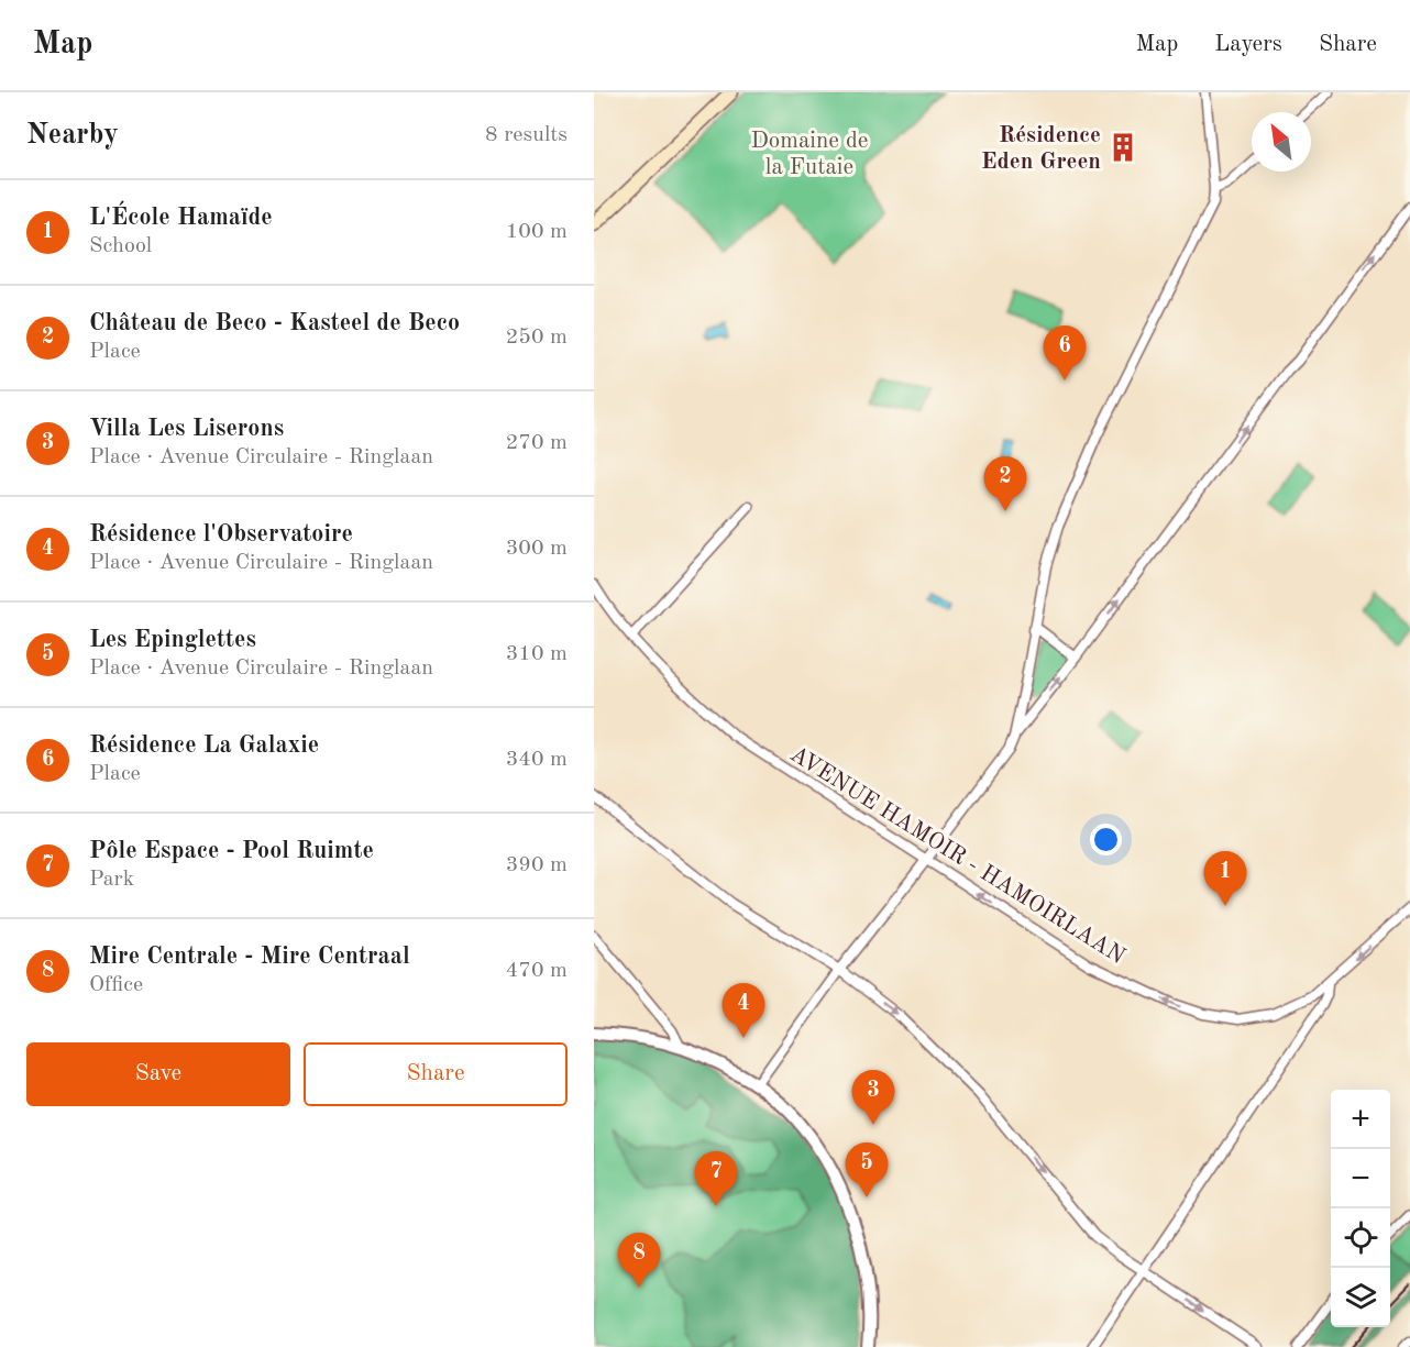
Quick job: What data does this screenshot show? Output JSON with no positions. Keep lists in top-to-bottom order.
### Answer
{
  "streets": {
    "street": ["AVENUE HAMOIR - HAMOIRLAAN"]
  },
  "one_way": ["AVENUE HAMOIR - HAMOIRLAAN"],
  "parks": ["Domaine de la Futaie"],
  "places": {
    "building": ["Résidence Eden Green"]
  },
  "north": "top left",
  "page": {
    "header": "Map",
    "nav": ["Map", "Layers", "Share"],
    "heading": ["Nearby", "8 results"],
    "list": [
      {
        "mark": "1",
        "name": "L'École Hamaïde",
        "note": "School",
        "value": "100 m"
      },
      {
        "mark": "2",
        "name": "Château de Beco - Kasteel de Beco",
        "note": "Place",
        "value": "250 m"
      },
      {
        "mark": "3",
        "name": "Villa Les Liserons",
        "note": "Place · Avenue Circulaire - Ringlaan",
        "value": "270 m"
      },
      {
        "mark": "4",
        "name": "Résidence l'Observatoire",
        "note": "Place · Avenue Circulaire - Ringlaan",
        "value": "300 m"
      },
      {
        "mark": "5",
        "name": "Les Epinglettes",
        "note": "Place · Avenue Circulaire - Ringlaan",
        "value": "310 m"
      },
      {
        "mark": "6",
        "name": "Résidence La Galaxie",
        "note": "Place",
        "value": "340 m"
      },
      {
        "mark": "7",
        "name": "Pôle Espace - Pool Ruimte",
        "note": "Park",
        "value": "390 m"
      },
      {
        "mark": "8",
        "name": "Mire Centrale - Mire Centraal",
        "note": "Office",
        "value": "470 m"
      }
    ],
    "pins": [
      "6",
      "2",
      "1",
      "4",
      "3",
      "5",
      "7",
      "8"
    ],
    "buttons": ["Save", "Share"],
    "map_buttons": ["+", "−"]
  }
}
